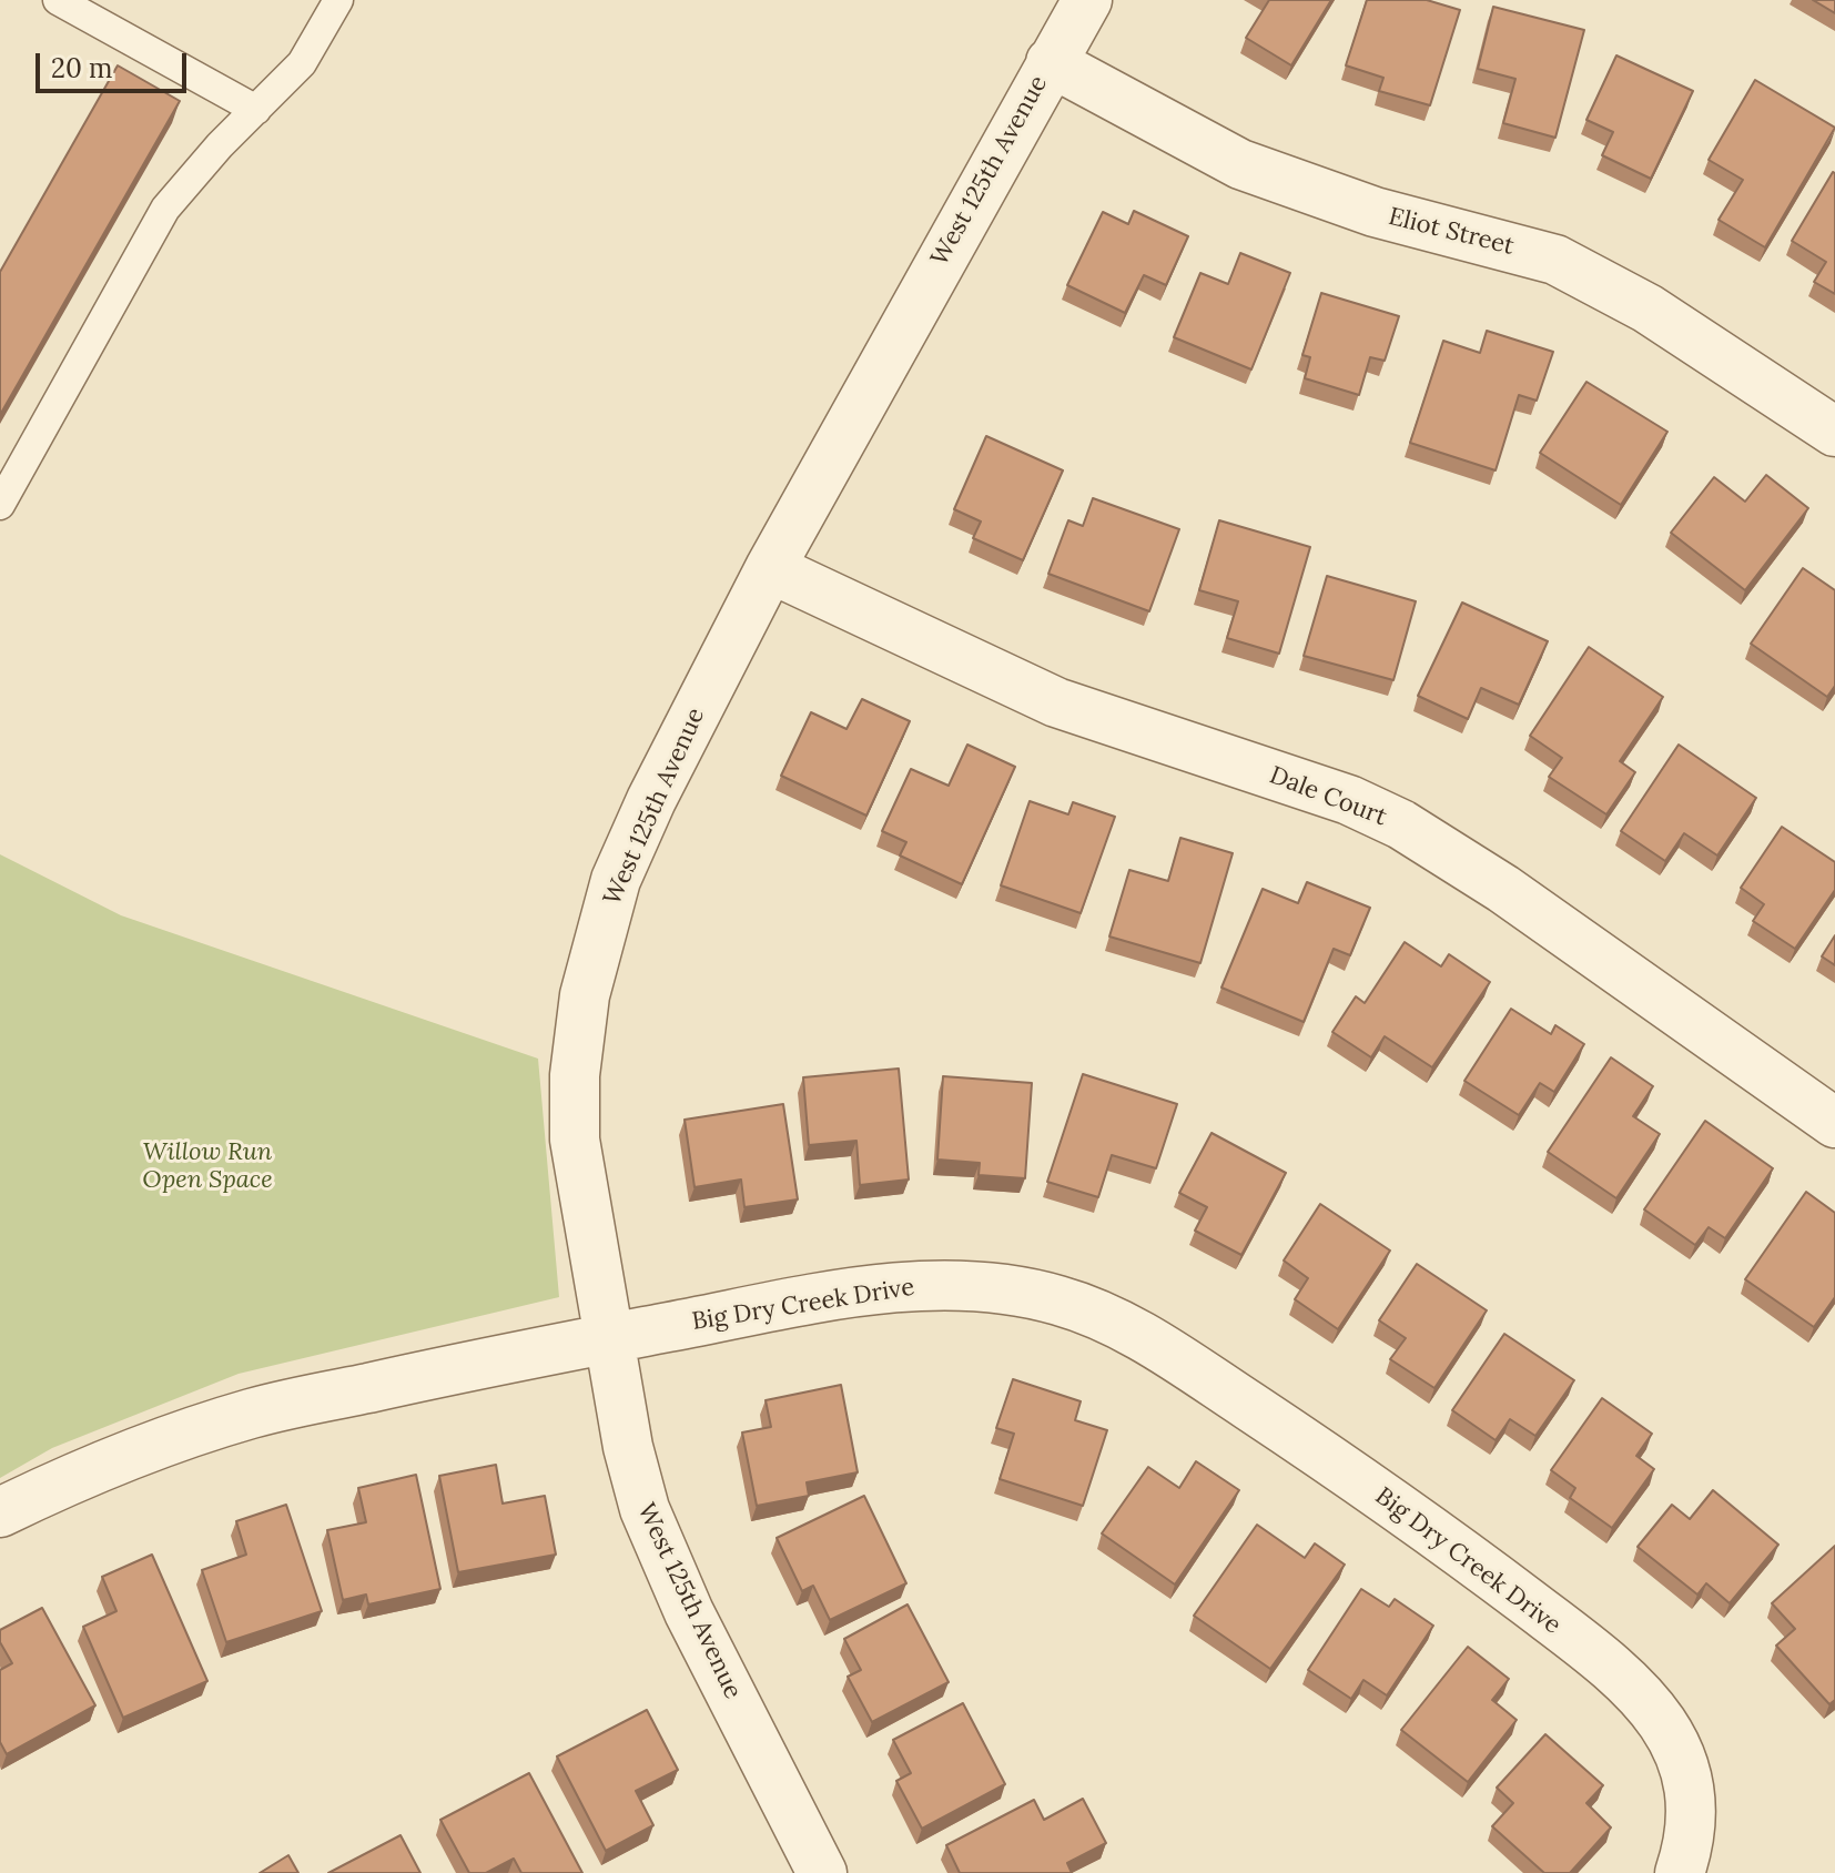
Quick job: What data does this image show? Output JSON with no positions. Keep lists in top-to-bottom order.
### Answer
{
  "streets": {
    "street": [
      "West 125th Avenue",
      "Eliot Street",
      "Dale Court",
      "Big Dry Creek Drive"
    ]
  },
  "crossings": [
    ["West 125th Avenue", "Eliot Street"],
    ["West 125th Avenue", "Dale Court"],
    ["West 125th Avenue", "Big Dry Creek Drive"]
  ],
  "parks": ["Willow Run Open Space"],
  "scale_bar": "20 m"
}
